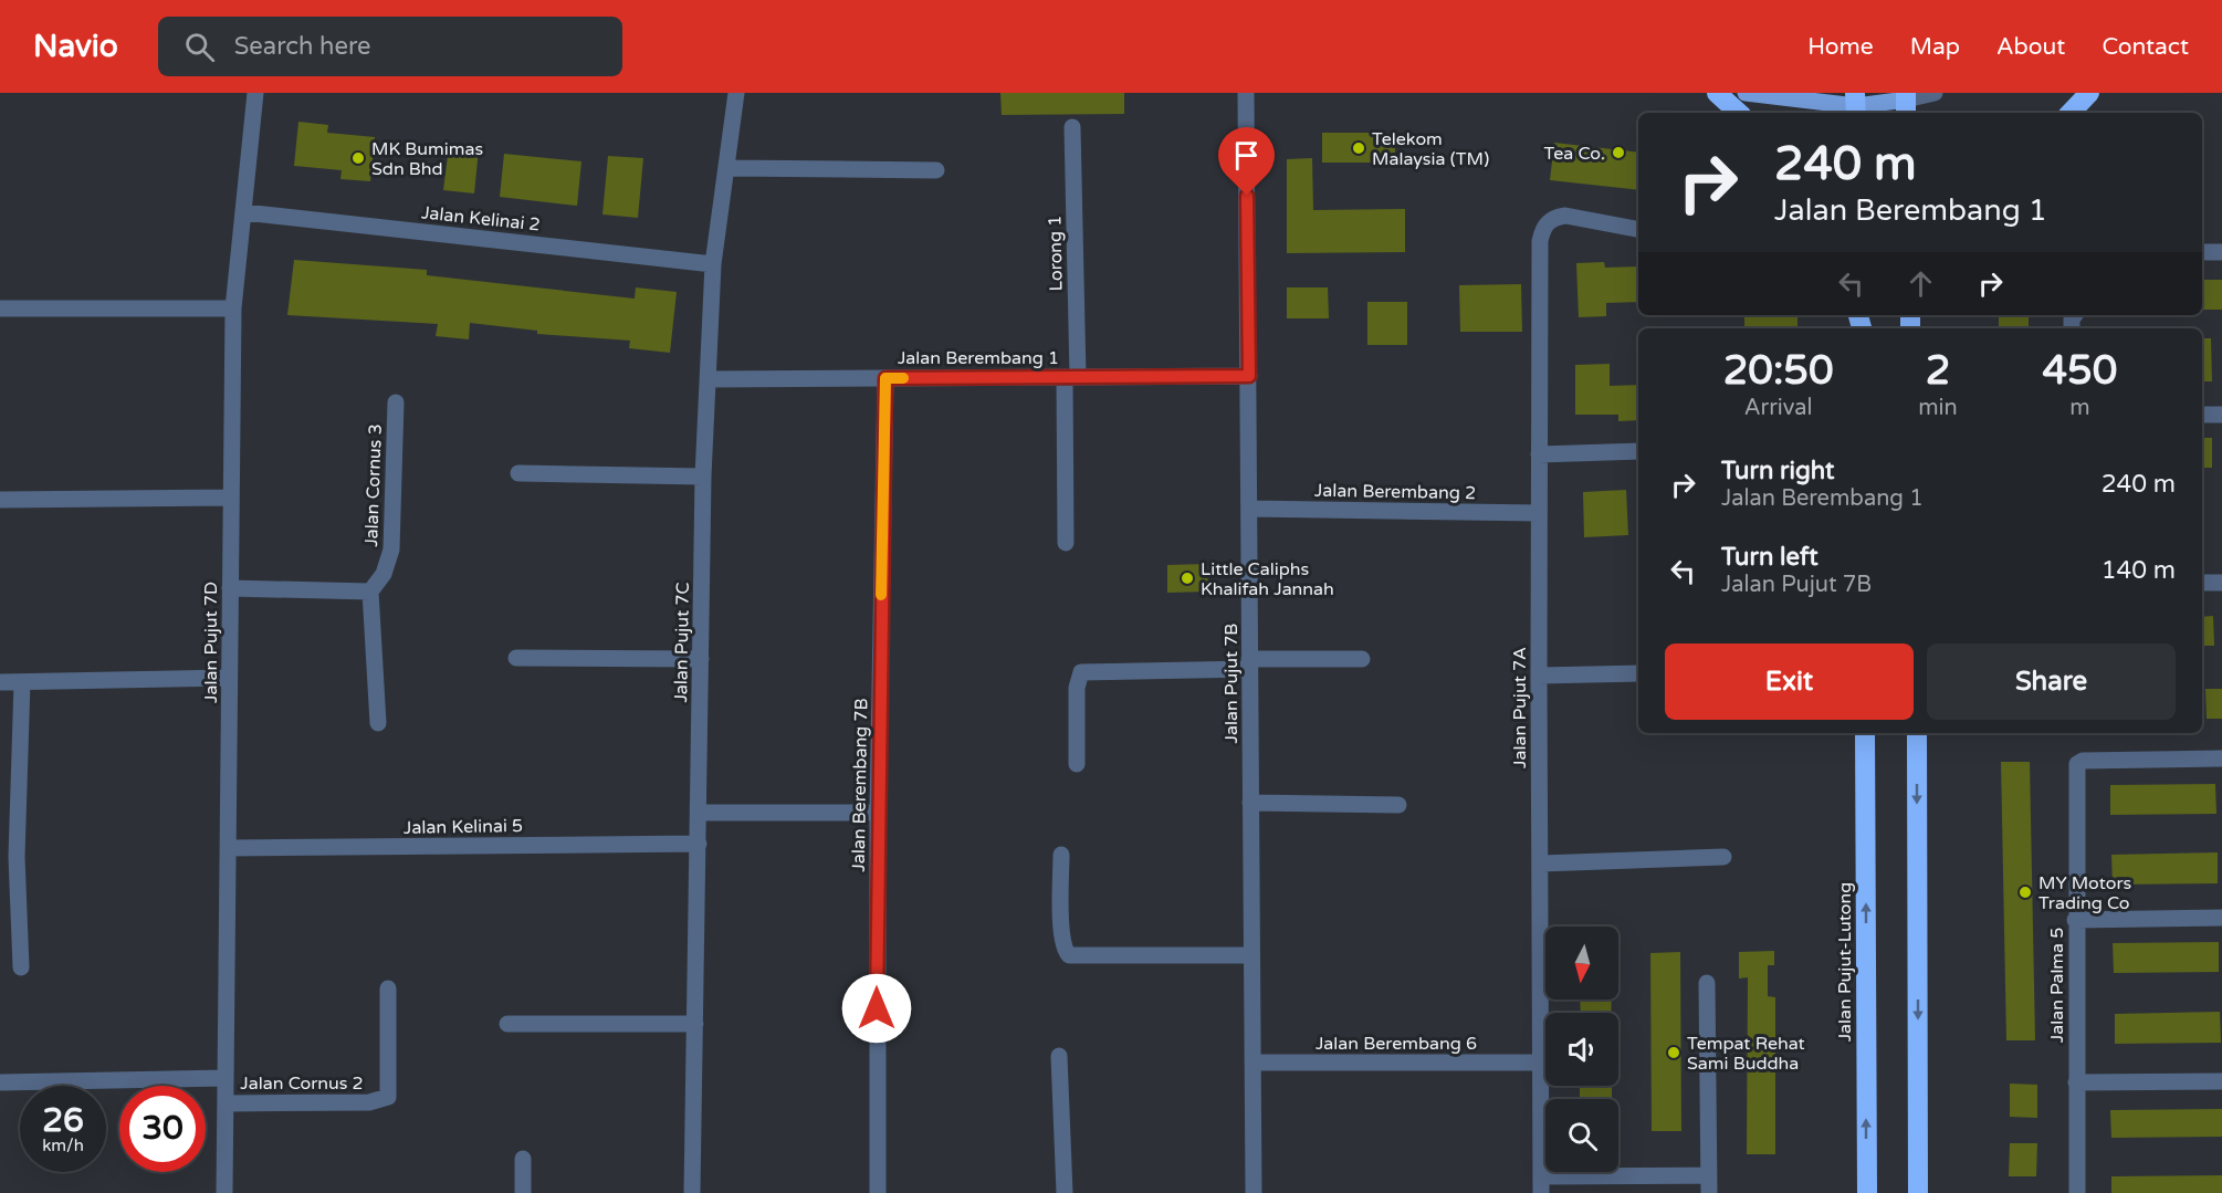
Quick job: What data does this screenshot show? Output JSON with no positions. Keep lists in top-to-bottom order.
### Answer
{
  "streets": {
    "highway": ["Jalan Pujut-Lutong"],
    "street": [
      "Jalan Kelinai 2",
      "Lorong 1",
      "Jalan Berembang 1",
      "Jalan Cornus 3",
      "Jalan Berembang 2",
      "Jalan Pujut 7D",
      "Jalan Pujut 7C",
      "Jalan Pujut 7B",
      "Jalan Pujut 7A",
      "Jalan Berembang 7B",
      "Jalan Kelinai 5",
      "Jalan Palma 5",
      "Jalan Berembang 6",
      "Jalan Cornus 2"
    ]
  },
  "crossings": [
    ["Jalan Kelinai 2", "Jalan Pujut 7D"],
    ["Jalan Kelinai 2", "Jalan Pujut 7C"],
    ["Lorong 1", "Jalan Berembang 1"],
    ["Jalan Berembang 1", "Jalan Pujut 7C"],
    ["Jalan Berembang 1", "Jalan Pujut 7B"],
    ["Jalan Berembang 1", "Jalan Berembang 7B"],
    ["Jalan Berembang 2", "Jalan Pujut 7B"],
    ["Jalan Berembang 2", "Jalan Pujut 7A"],
    ["Jalan Pujut 7D", "Jalan Kelinai 5"],
    ["Jalan Pujut 7D", "Jalan Cornus 2"],
    ["Jalan Pujut 7C", "Jalan Kelinai 5"],
    ["Jalan Pujut 7B", "Jalan Berembang 6"],
    ["Jalan Pujut 7A", "Jalan Berembang 6"]
  ],
  "places": [
    "Telekom Malaysia (TM)",
    "Tea Co.",
    "MK Bumimas Sdn Bhd",
    "Little Caliphs Khalifah Jannah",
    "MY Motors Trading Co",
    "Tempat Rehat Sami Buddha"
  ],
  "north": "bottom",
  "page": {
    "header": "Navio",
    "search": "Search here",
    "nav": [
      "Home",
      "Map",
      "About",
      "Contact"
    ],
    "turn": ["240 m", "Jalan Berembang 1"],
    "eta": [
      "20:50",
      "Arrival",
      "2",
      "min",
      "450",
      "m"
    ],
    "list": [
      {
        "name": "Turn right",
        "note": "Jalan Berembang 1",
        "value": "240 m"
      },
      {
        "name": "Turn left",
        "note": "Jalan Pujut 7B",
        "value": "140 m"
      }
    ],
    "buttons": ["Exit", "Share"],
    "speed": "26 km/h",
    "limit": "30"
  }
}
